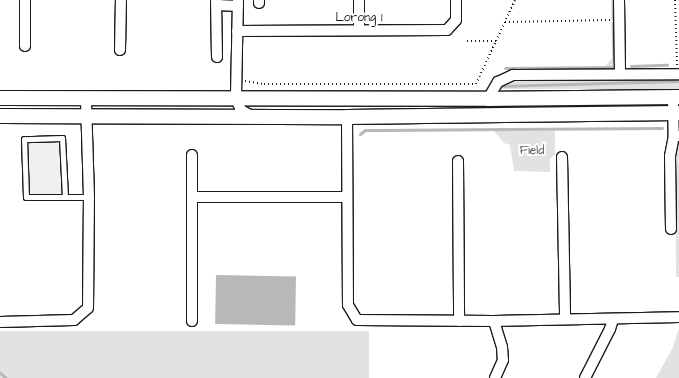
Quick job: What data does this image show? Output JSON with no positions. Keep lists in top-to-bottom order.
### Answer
{
  "streets": {
    "street": ["Lorong 1"]
  },
  "parks": ["Field"]
}
